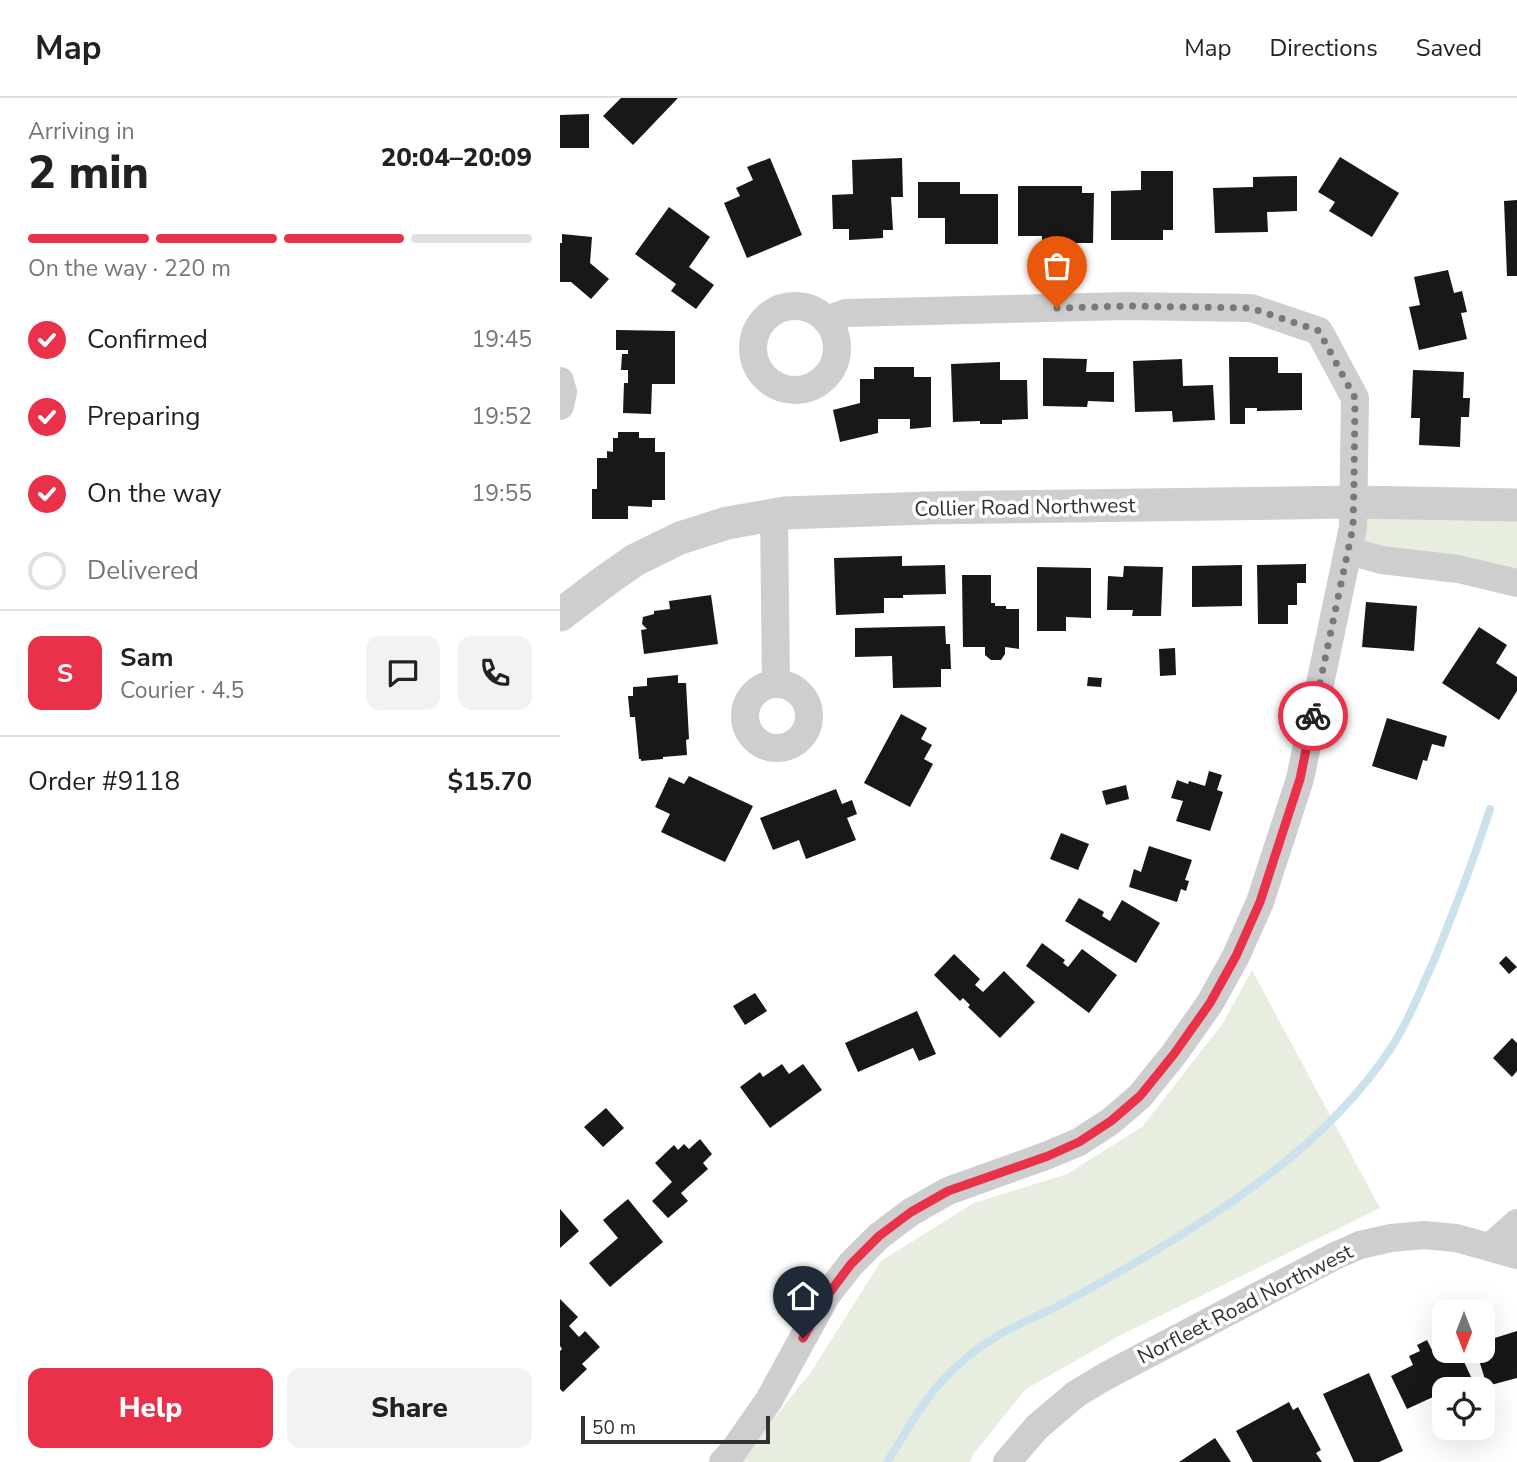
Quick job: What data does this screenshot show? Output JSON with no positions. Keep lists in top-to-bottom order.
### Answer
{
  "streets": {
    "street": ["Collier Road Northwest", "Norfleet Road Northwest"]
  },
  "scale_bar": "50 m",
  "north": "bottom",
  "page": {
    "header": "Map",
    "nav": ["Map", "Directions", "Saved"],
    "heading": ["2 min", "Arriving in", "20:04–20:09"],
    "panel": [
      "Sam",
      "Courier · 4.5",
      "Order #9118",
      "$15.70"
    ],
    "bar": "On the way · 220 m",
    "list": [
      ["Confirmed", "19:45"],
      ["Preparing", "19:52"],
      ["On the way", "19:55"],
      "Delivered"
    ],
    "round": "S",
    "buttons": ["Help", "Share"],
    "scale": "50 m"
  }
}
